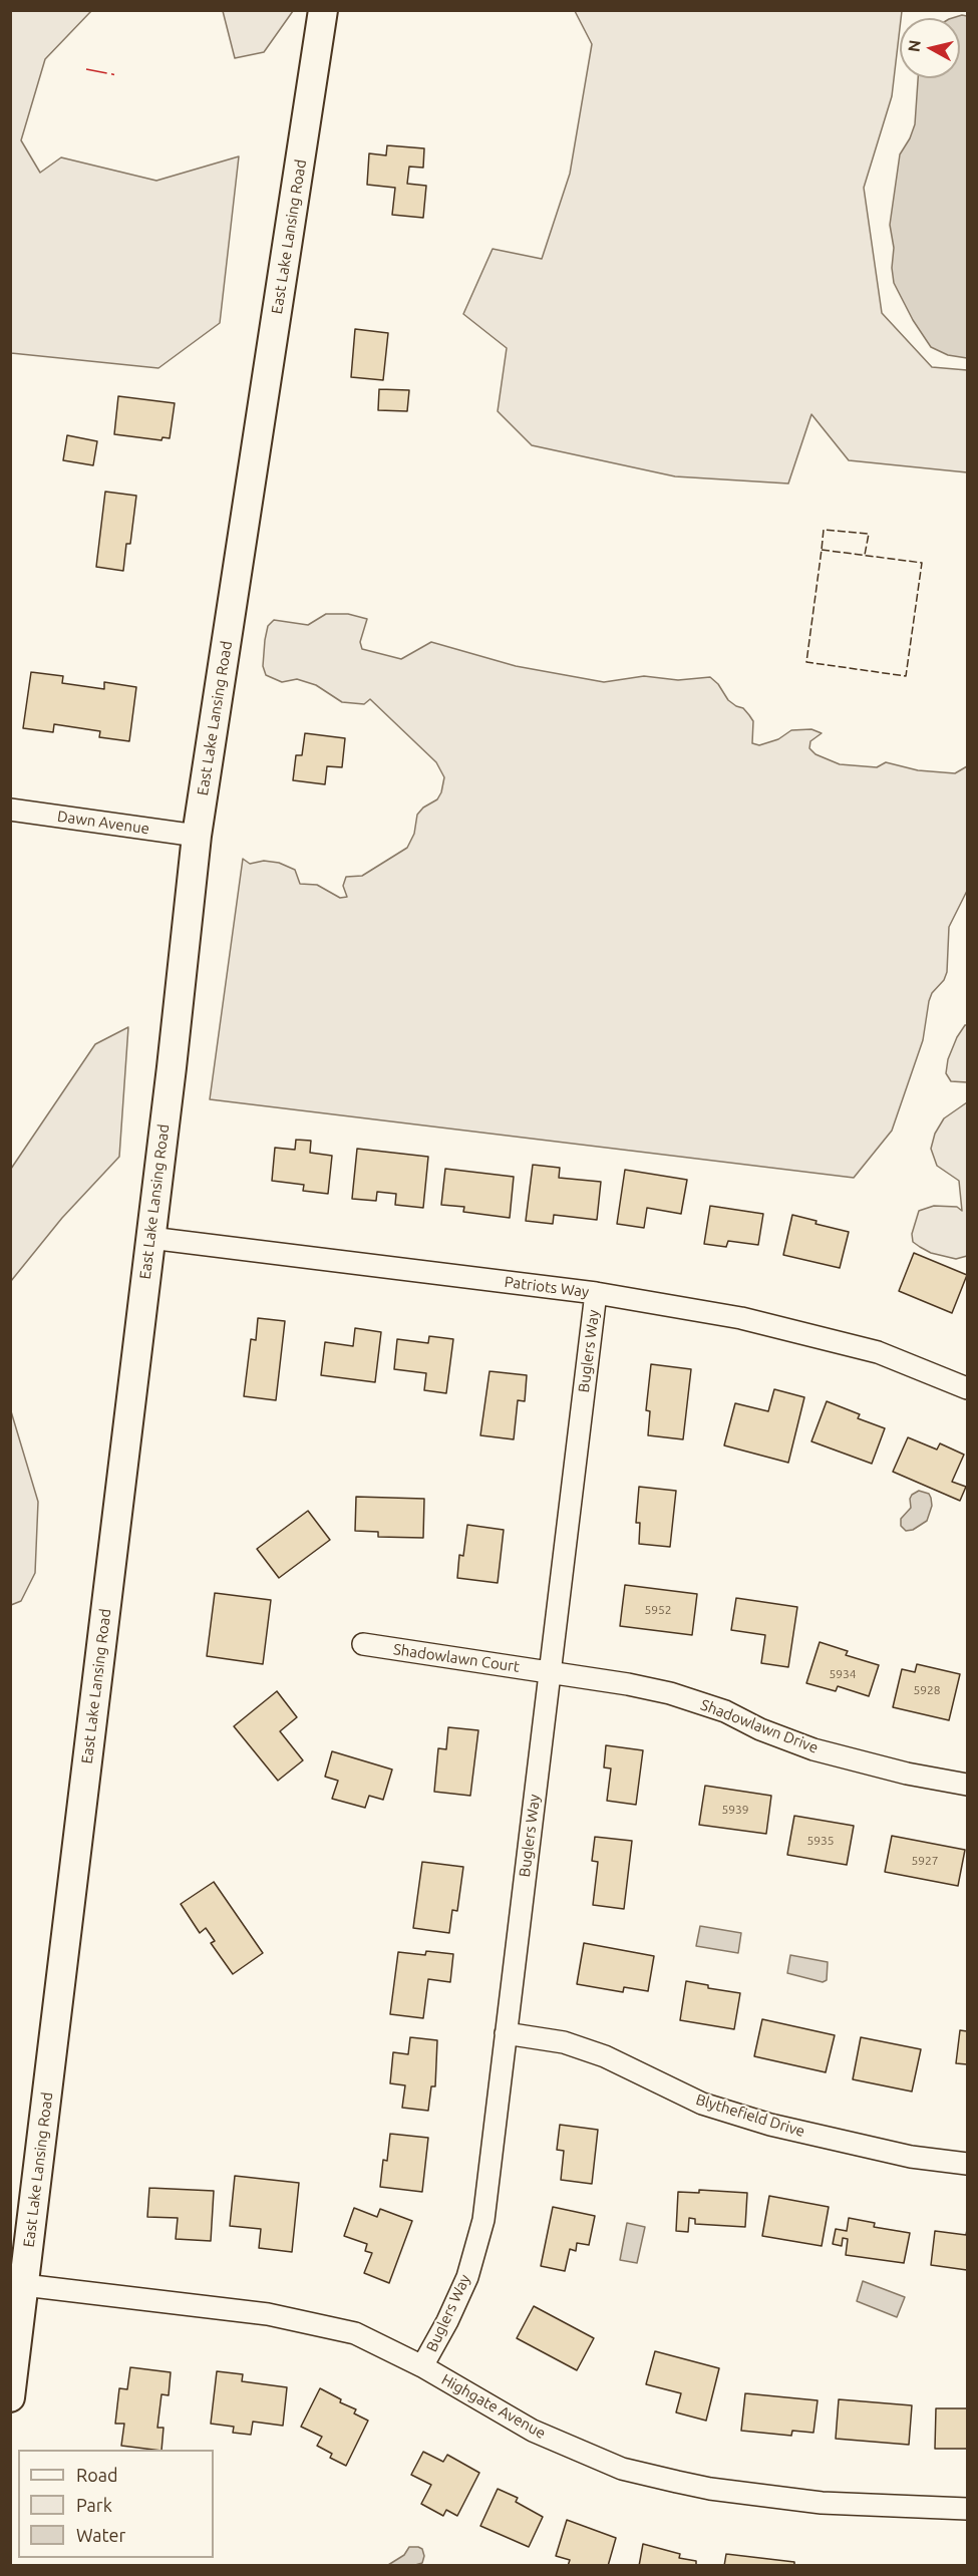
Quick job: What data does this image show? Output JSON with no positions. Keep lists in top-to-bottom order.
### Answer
{
  "streets": {
    "main road": ["East Lake Lansing Road"],
    "street": [
      "Dawn Avenue",
      "Patriots Way",
      "Buglers Way",
      "Shadowlawn Court",
      "Shadowlawn Drive",
      "Blythefield Drive",
      "Highgate Avenue"
    ]
  },
  "crossings": [
    ["East Lake Lansing Road", "Dawn Avenue"],
    ["East Lake Lansing Road", "Patriots Way"],
    ["East Lake Lansing Road", "Highgate Avenue"],
    ["Patriots Way", "Buglers Way"],
    ["Buglers Way", "Shadowlawn Court"],
    ["Buglers Way", "Shadowlawn Drive"],
    ["Buglers Way", "Blythefield Drive"],
    ["Buglers Way", "Highgate Avenue"],
    ["Shadowlawn Court", "Shadowlawn Drive"]
  ],
  "house_numbers": [
    "5952",
    "5934",
    "5928",
    "5939",
    "5935",
    "5927"
  ],
  "legend": ["Road", "Park", "Water"],
  "north": "left"
}
